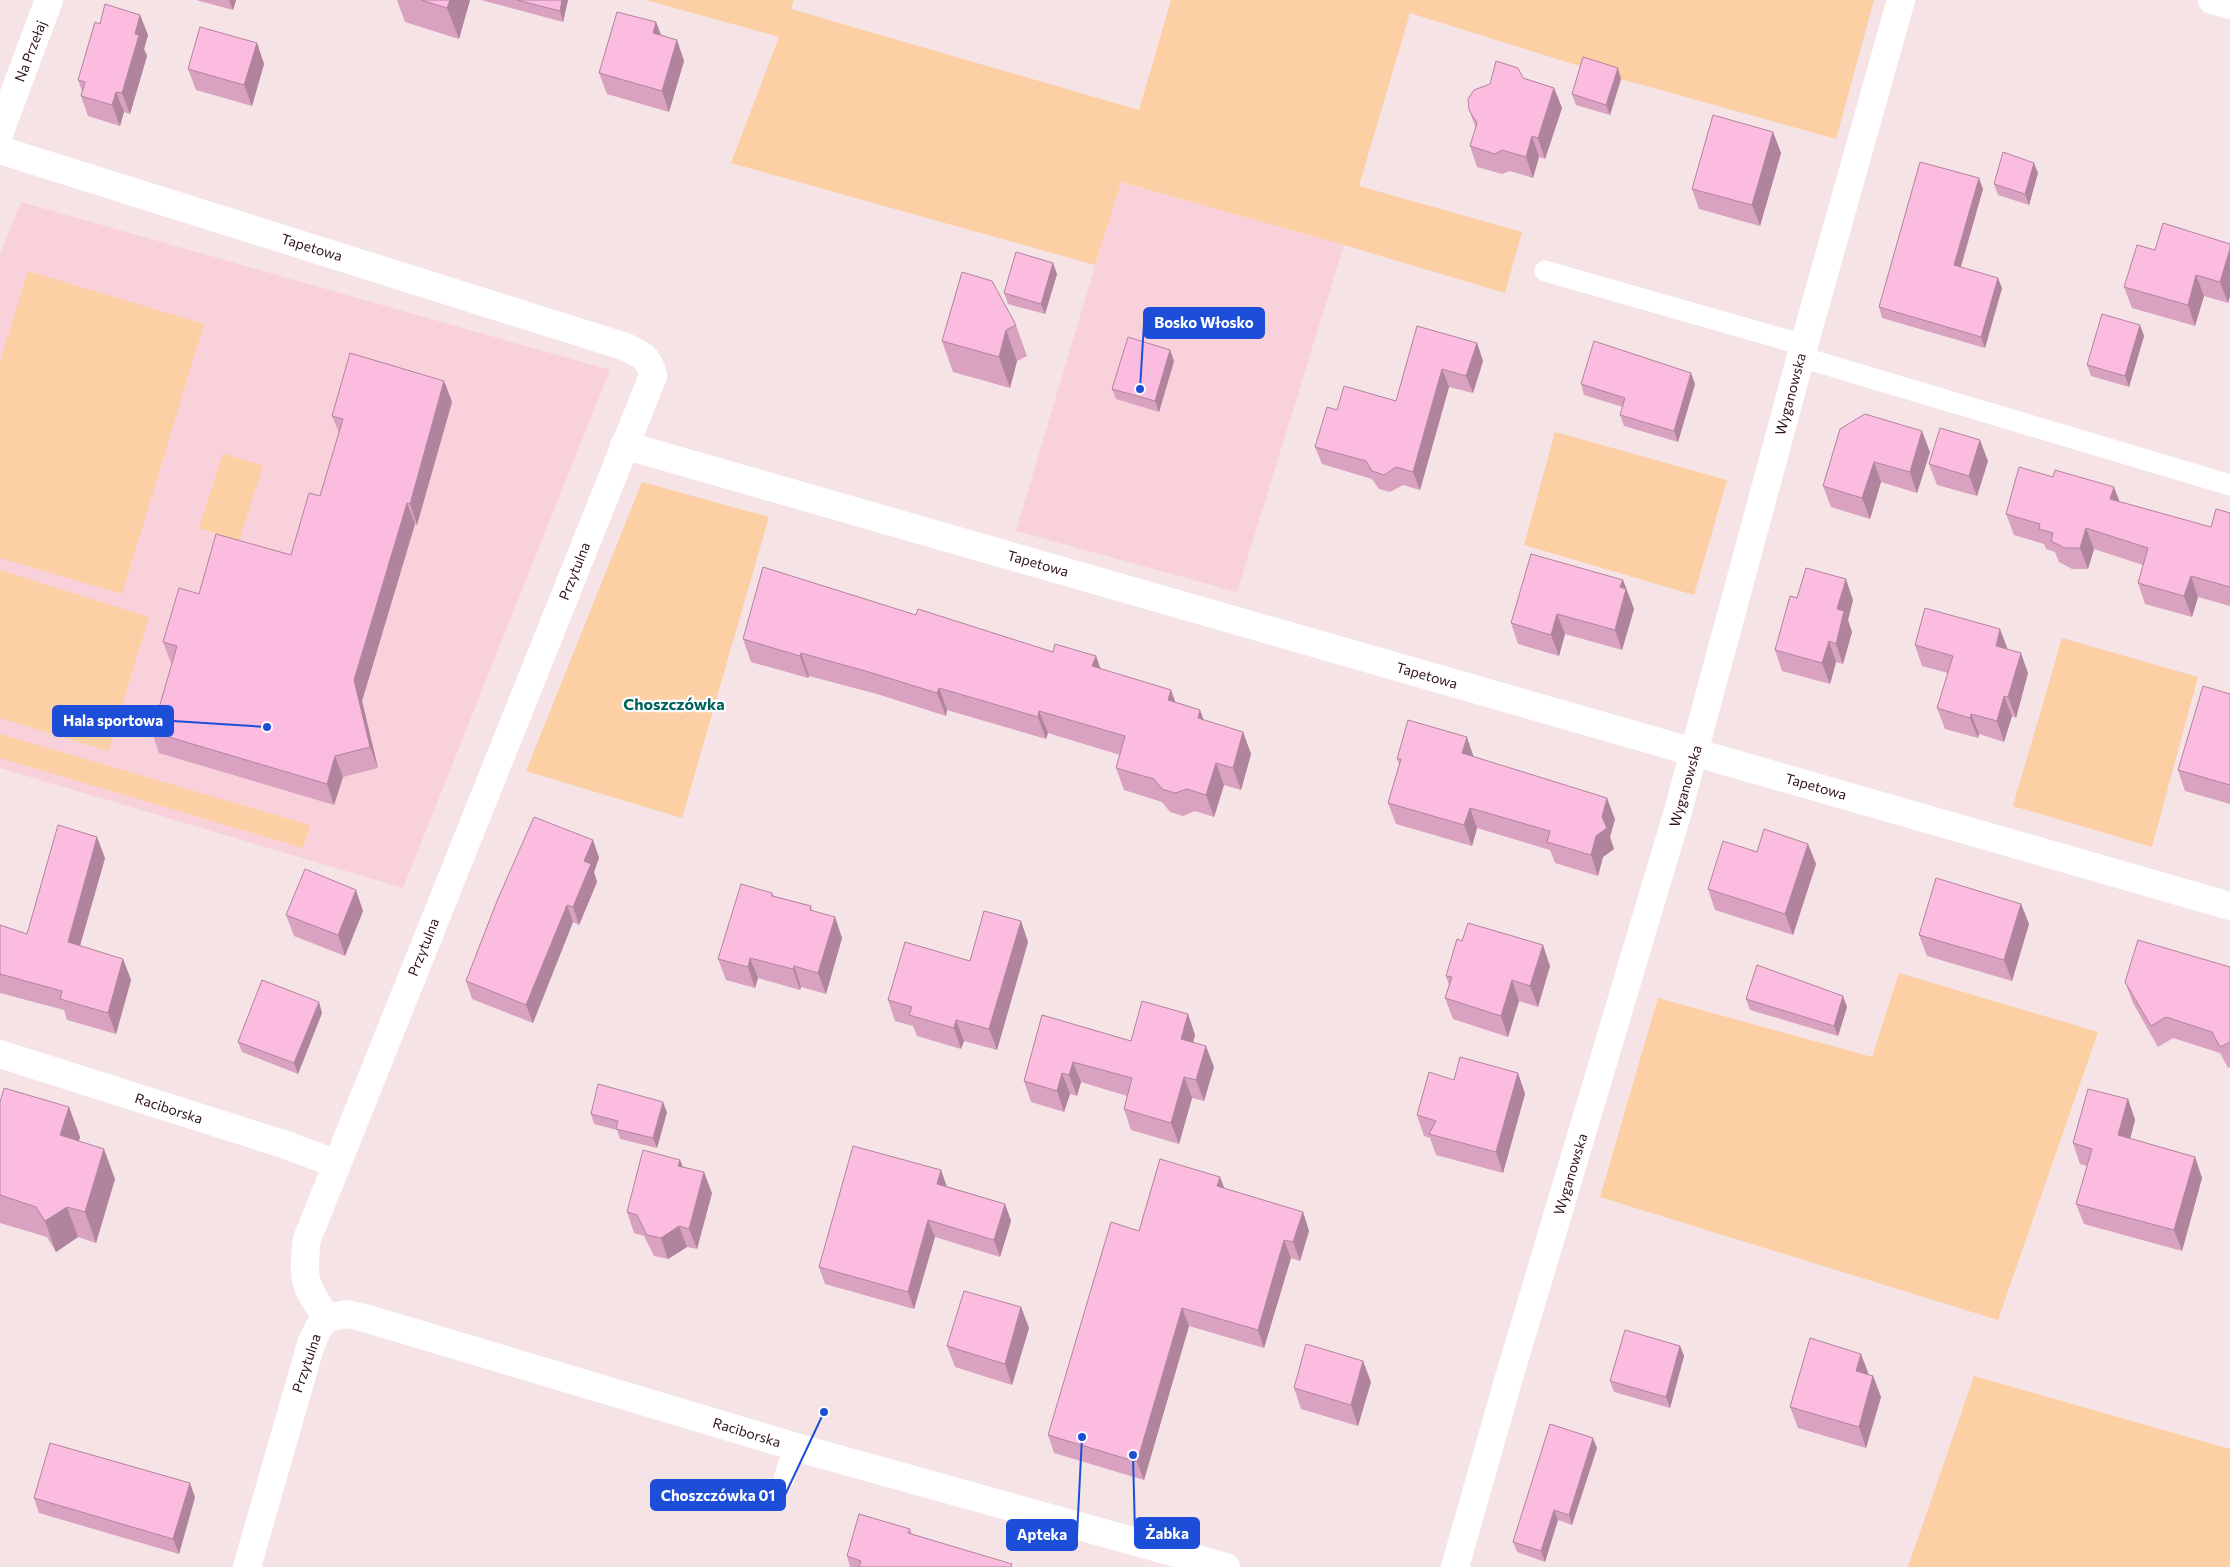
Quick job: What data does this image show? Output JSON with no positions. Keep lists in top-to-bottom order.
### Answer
{
  "streets": {
    "street": [
      "Na Przełaj",
      "Tapetowa",
      "Wyganowska",
      "Przytulna",
      "Raciborska"
    ]
  },
  "crossings": [
    ["Tapetowa", "Wyganowska"],
    ["Tapetowa", "Przytulna"],
    ["Przytulna", "Raciborska"]
  ],
  "districts": ["Choszczówka"],
  "places": [
    "Bosko Włosko",
    "Hala sportowa",
    "Choszczówka 01",
    "Apteka",
    "Żabka"
  ]
}
